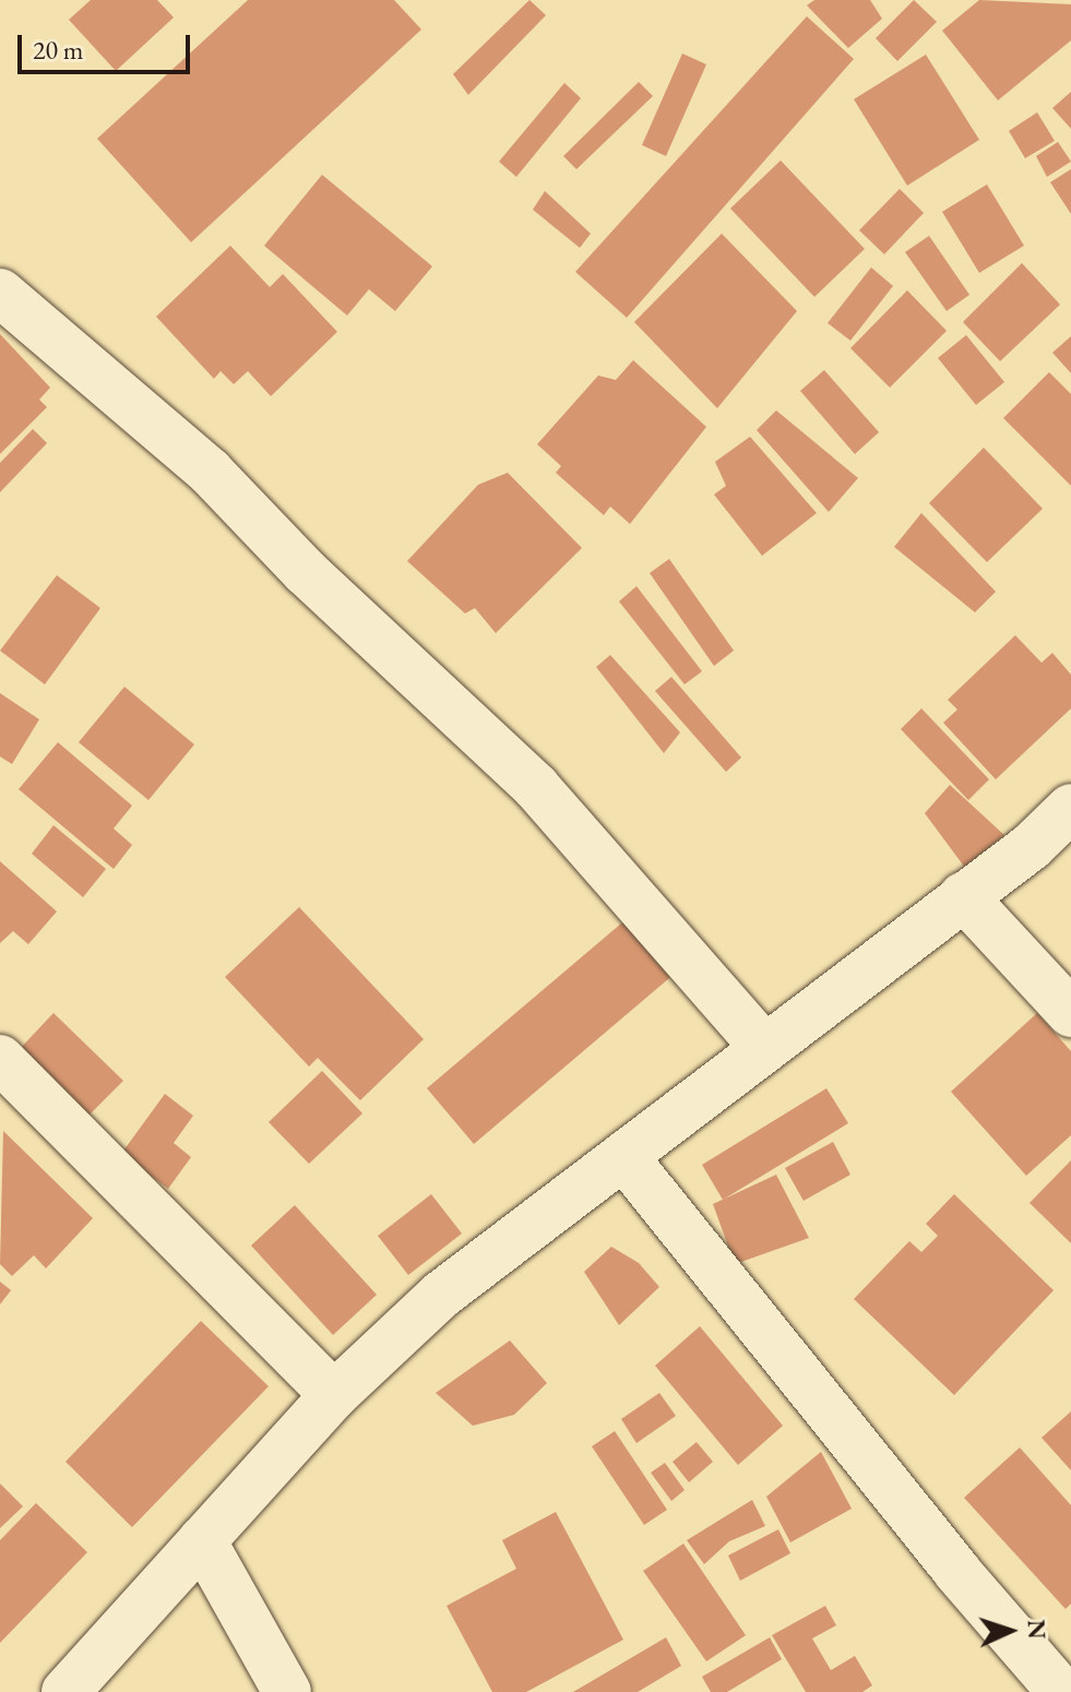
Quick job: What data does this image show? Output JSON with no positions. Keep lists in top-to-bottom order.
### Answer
{
  "scale_bar": "20 m",
  "north": "right"
}
